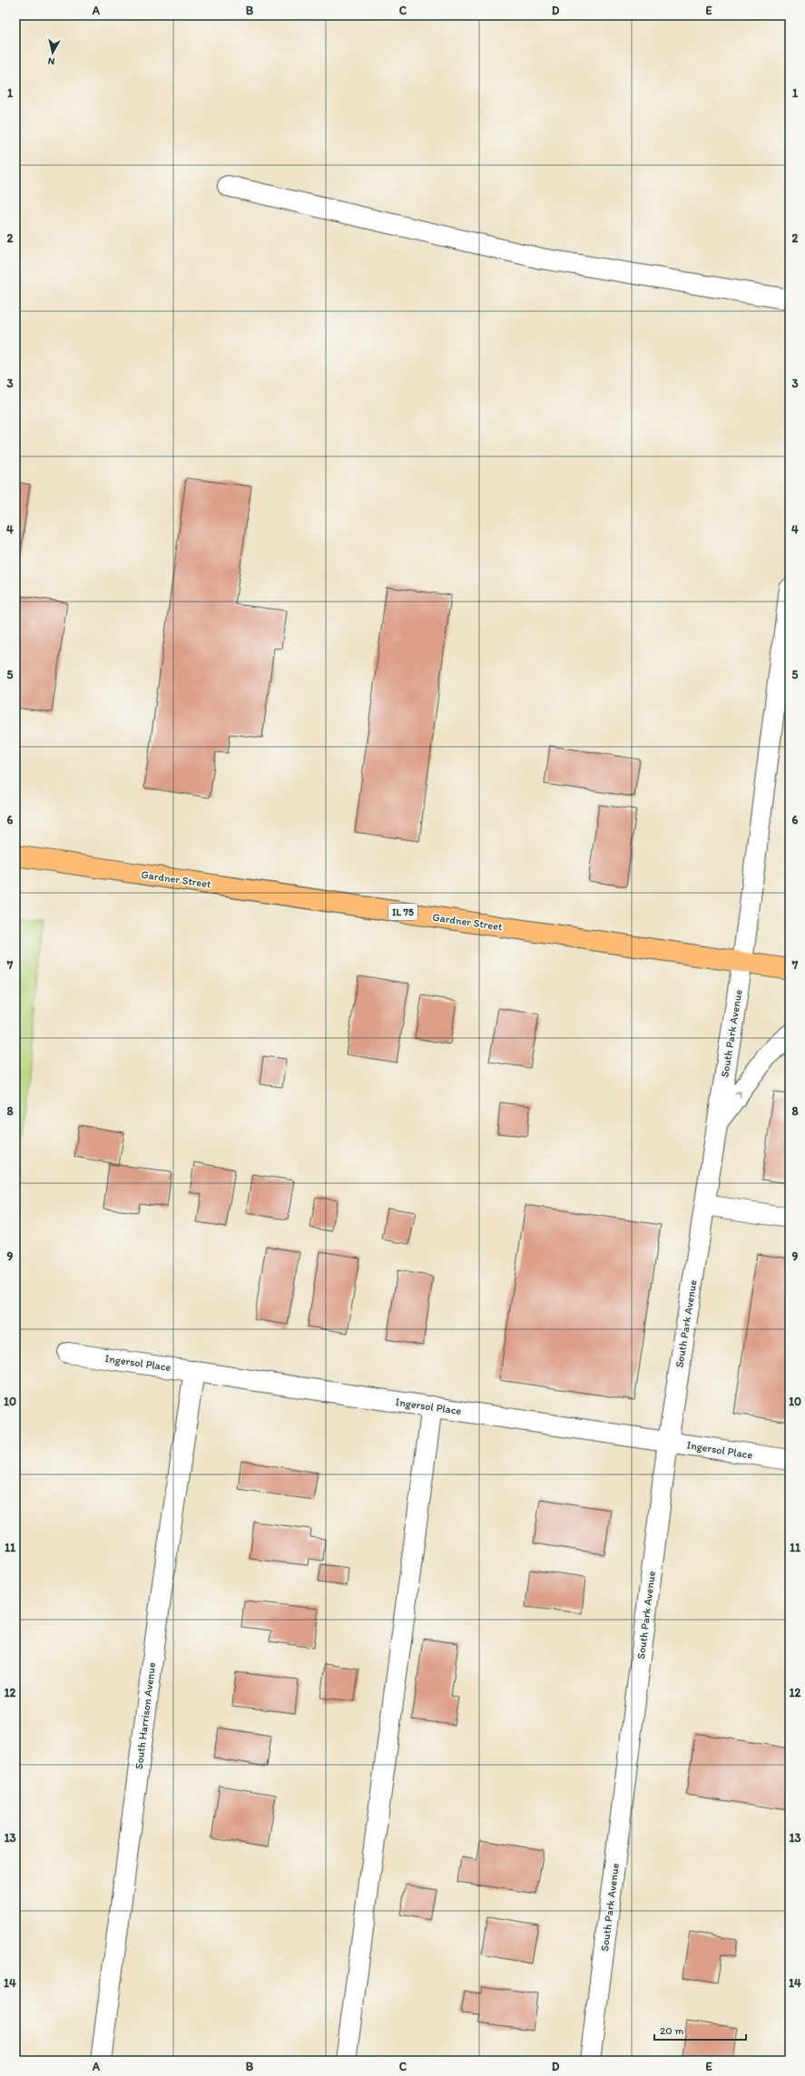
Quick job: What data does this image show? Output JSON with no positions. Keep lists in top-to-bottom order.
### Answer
{
  "streets": {
    "main road": ["Gardner Street", "IL 75"],
    "street": ["South Park Avenue", "Ingersol Place", "South Harrison Avenue"]
  },
  "crossings": [
    ["Gardner Street", "South Park Avenue"],
    ["South Park Avenue", "Ingersol Place"],
    ["Ingersol Place", "South Harrison Avenue"]
  ],
  "scale_bar": "20 m",
  "north": "bottom",
  "grid": {
    "columns": [
      "A",
      "B",
      "C",
      "D",
      "E"
    ],
    "rows": [
      "1",
      "2",
      "3",
      "4",
      "5",
      "6",
      "7",
      "8",
      "9",
      "10",
      "11",
      "12",
      "13",
      "14"
    ]
  }
}
